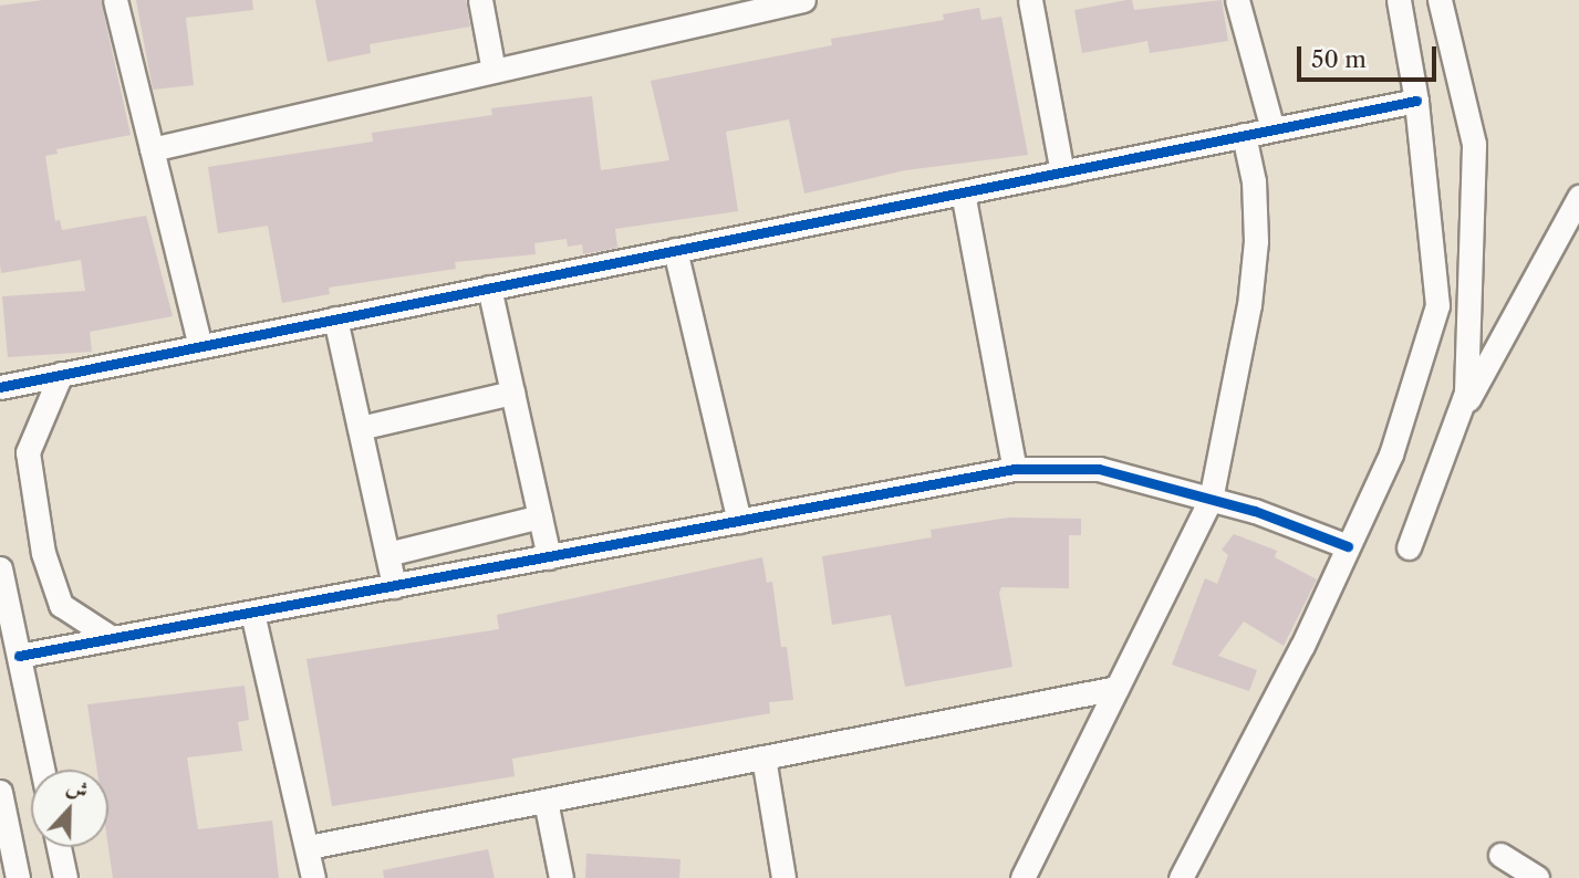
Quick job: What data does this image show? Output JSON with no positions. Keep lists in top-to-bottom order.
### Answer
{
  "scale_bar": "50 m",
  "north": "top"
}
